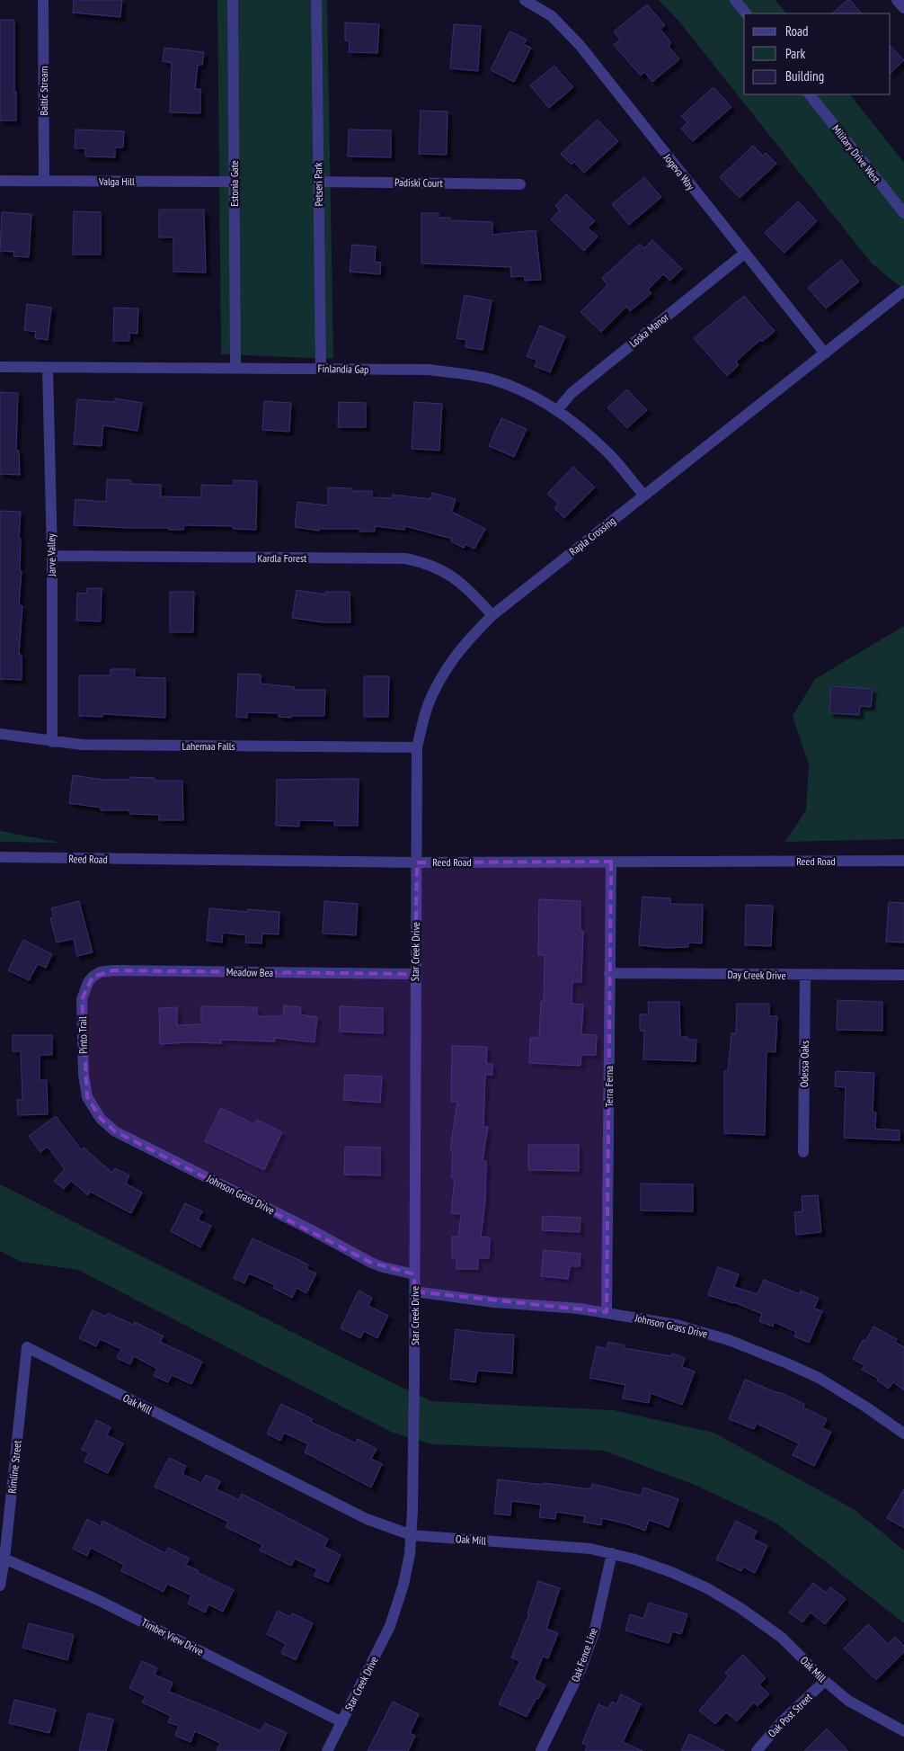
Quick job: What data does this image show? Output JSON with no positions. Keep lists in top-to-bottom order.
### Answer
{
  "streets": {
    "street": [
      "Baltic Stream",
      "Military Drive West",
      "Jogeva Way",
      "Valga Hill",
      "Padiski Court",
      "Estonia Gate",
      "Petseri Park",
      "Loska Manor",
      "Finlandia Gap",
      "Rapla Crossing",
      "Jarve Valley",
      "Kardla Forest",
      "Lahemaa Falls",
      "Reed Road",
      "Star Creek Drive",
      "Meadow Bea",
      "Day Creek Drive",
      "Pinto Trail",
      "Odessa Oaks",
      "Terra Ferna",
      "Johnson Grass Drive",
      "Oak Mill",
      "Rimline Street",
      "Timber View Drive",
      "Oak Fence Line",
      "Oak Post Street"
    ]
  },
  "crossings": [
    ["Baltic Stream", "Valga Hill"],
    ["Jogeva Way", "Loska Manor"],
    ["Jogeva Way", "Rapla Crossing"],
    ["Valga Hill", "Estonia Gate"],
    ["Padiski Court", "Petseri Park"],
    ["Estonia Gate", "Finlandia Gap"],
    ["Petseri Park", "Finlandia Gap"],
    ["Loska Manor", "Finlandia Gap"],
    ["Finlandia Gap", "Rapla Crossing"],
    ["Finlandia Gap", "Jarve Valley"],
    ["Rapla Crossing", "Kardla Forest"],
    ["Rapla Crossing", "Lahemaa Falls"],
    ["Rapla Crossing", "Reed Road"],
    ["Rapla Crossing", "Star Creek Drive"],
    ["Jarve Valley", "Kardla Forest"],
    ["Jarve Valley", "Lahemaa Falls"],
    ["Reed Road", "Star Creek Drive"],
    ["Reed Road", "Terra Ferna"],
    ["Star Creek Drive", "Meadow Bea"],
    ["Star Creek Drive", "Johnson Grass Drive"],
    ["Star Creek Drive", "Oak Mill"],
    ["Star Creek Drive", "Timber View Drive"],
    ["Meadow Bea", "Pinto Trail"],
    ["Day Creek Drive", "Odessa Oaks"],
    ["Day Creek Drive", "Terra Ferna"],
    ["Pinto Trail", "Johnson Grass Drive"],
    ["Terra Ferna", "Johnson Grass Drive"],
    ["Oak Mill", "Rimline Street"],
    ["Oak Mill", "Oak Fence Line"],
    ["Oak Mill", "Oak Post Street"],
    ["Rimline Street", "Timber View Drive"]
  ],
  "legend": ["Road", "Park", "Building"]
}
